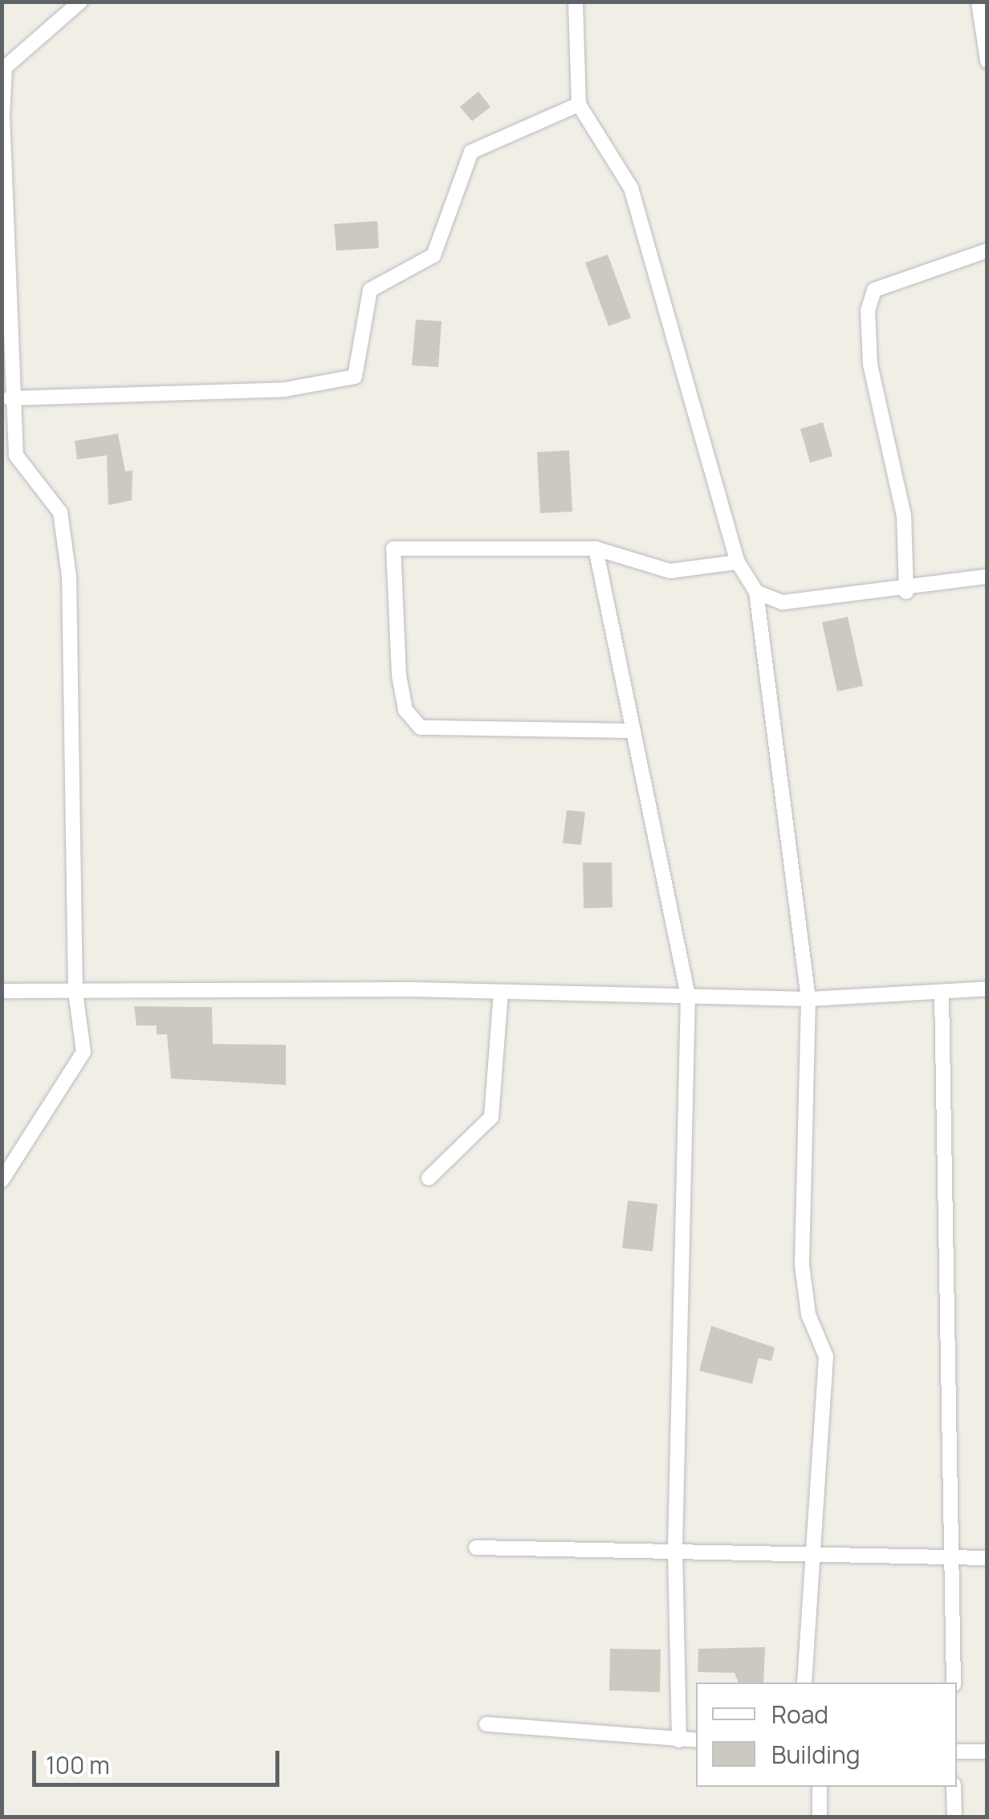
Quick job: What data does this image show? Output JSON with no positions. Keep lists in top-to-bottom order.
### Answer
{
  "legend": ["Road", "Building"],
  "scale_bar": "100 m"
}
